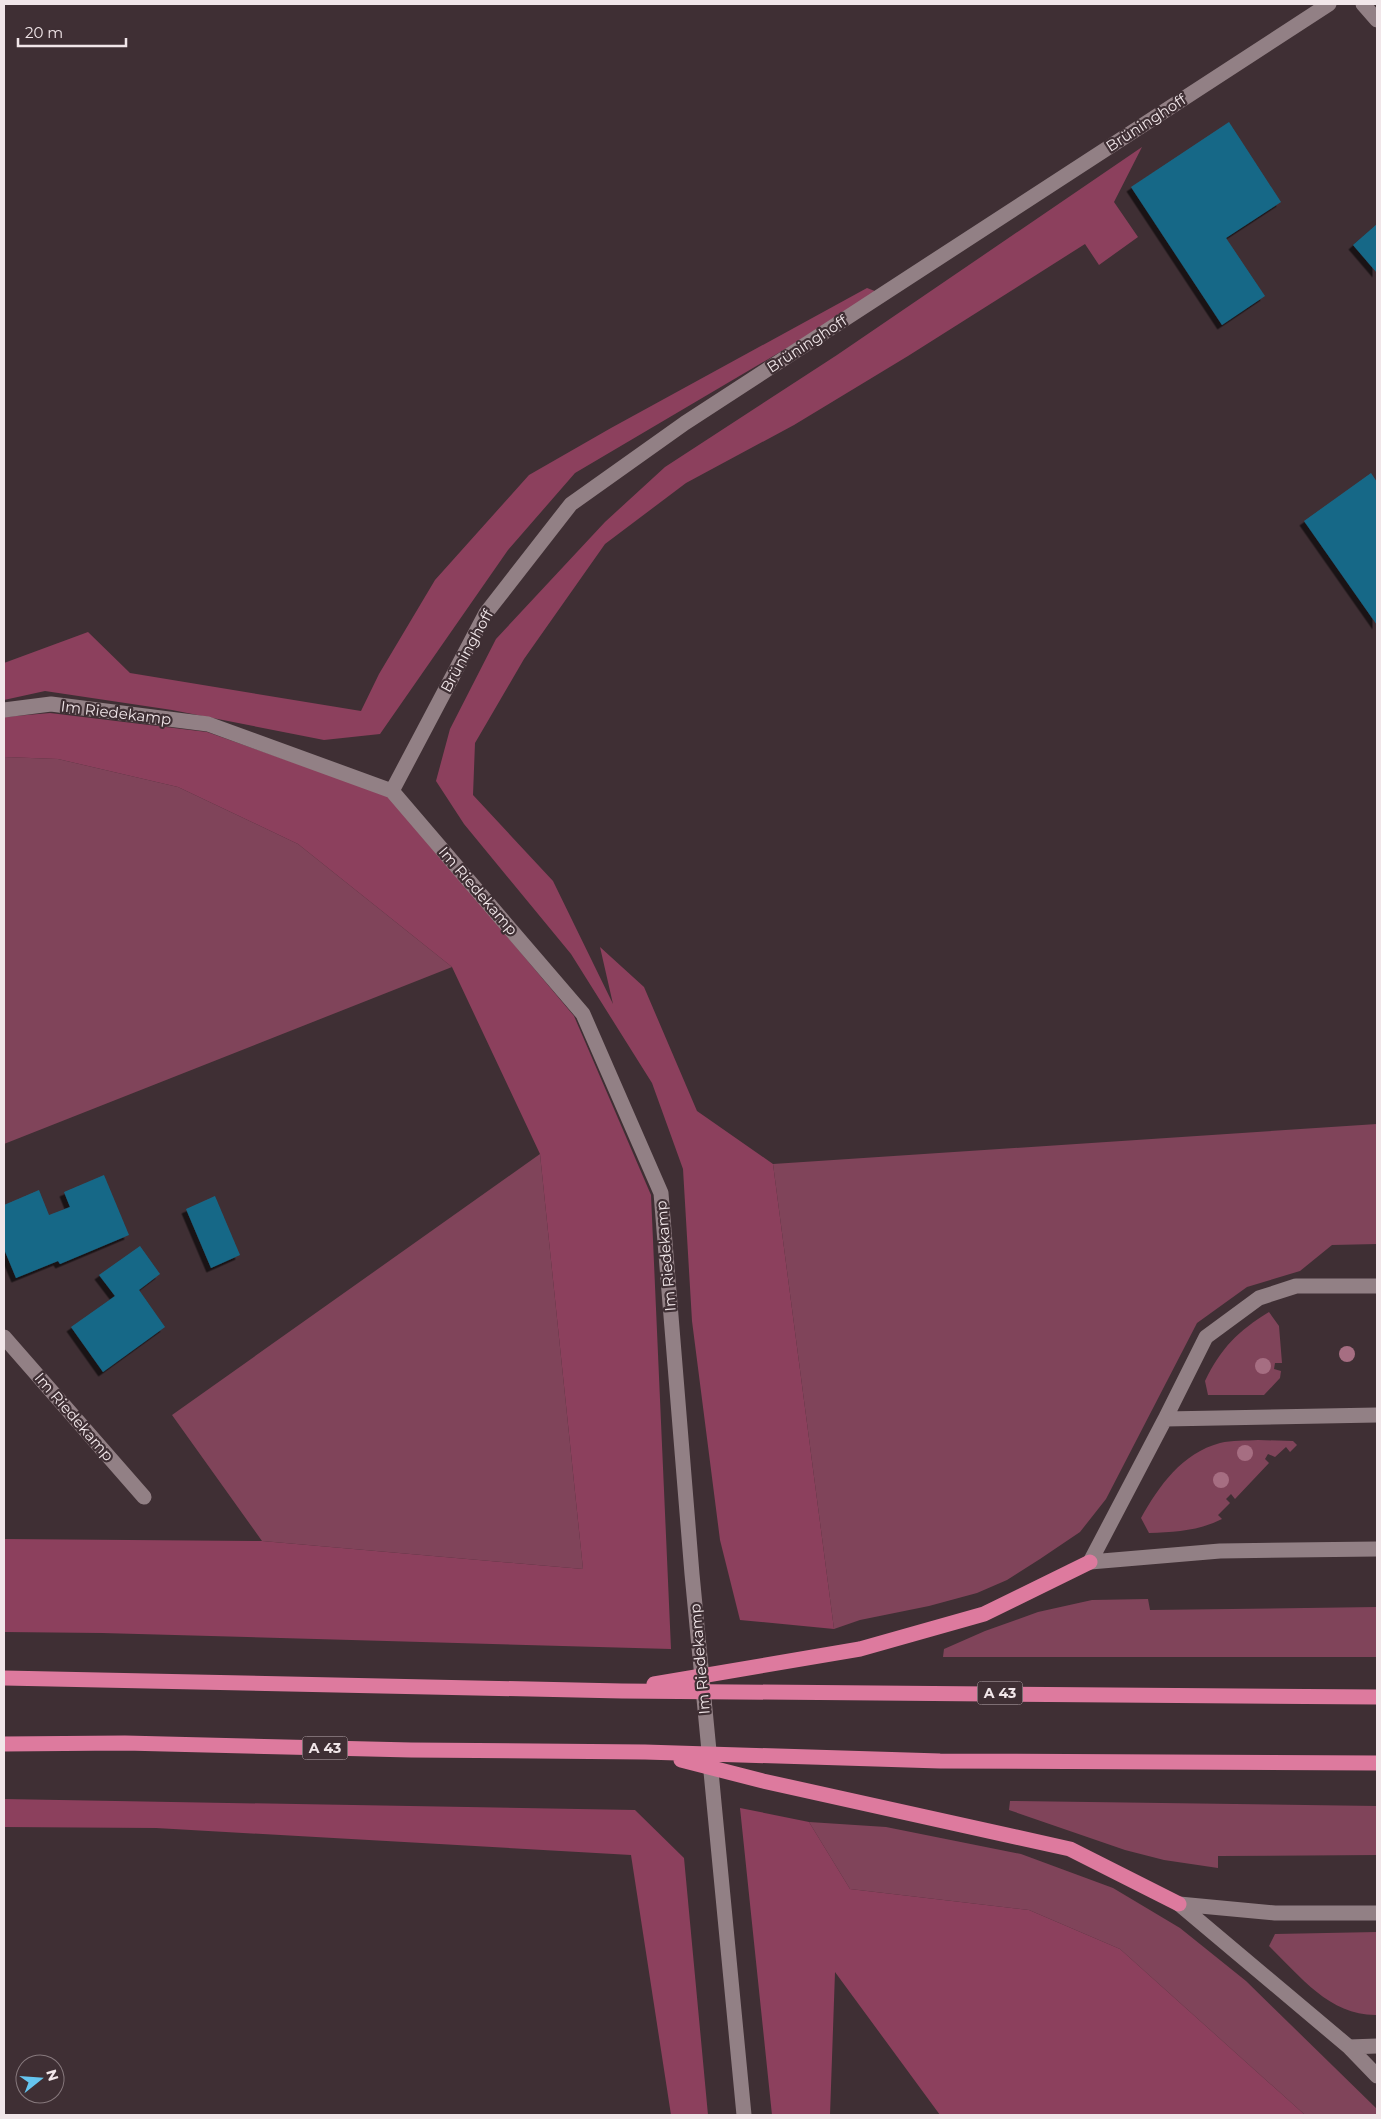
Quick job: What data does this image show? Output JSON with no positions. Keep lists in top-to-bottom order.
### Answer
{
  "streets": {
    "highway": ["A 43"],
    "street": ["Brüninghoff", "Im Riedekamp"]
  },
  "crossings": [
    ["Brüninghoff", "Im Riedekamp"]
  ],
  "scale_bar": "20 m",
  "north": "right"
}
